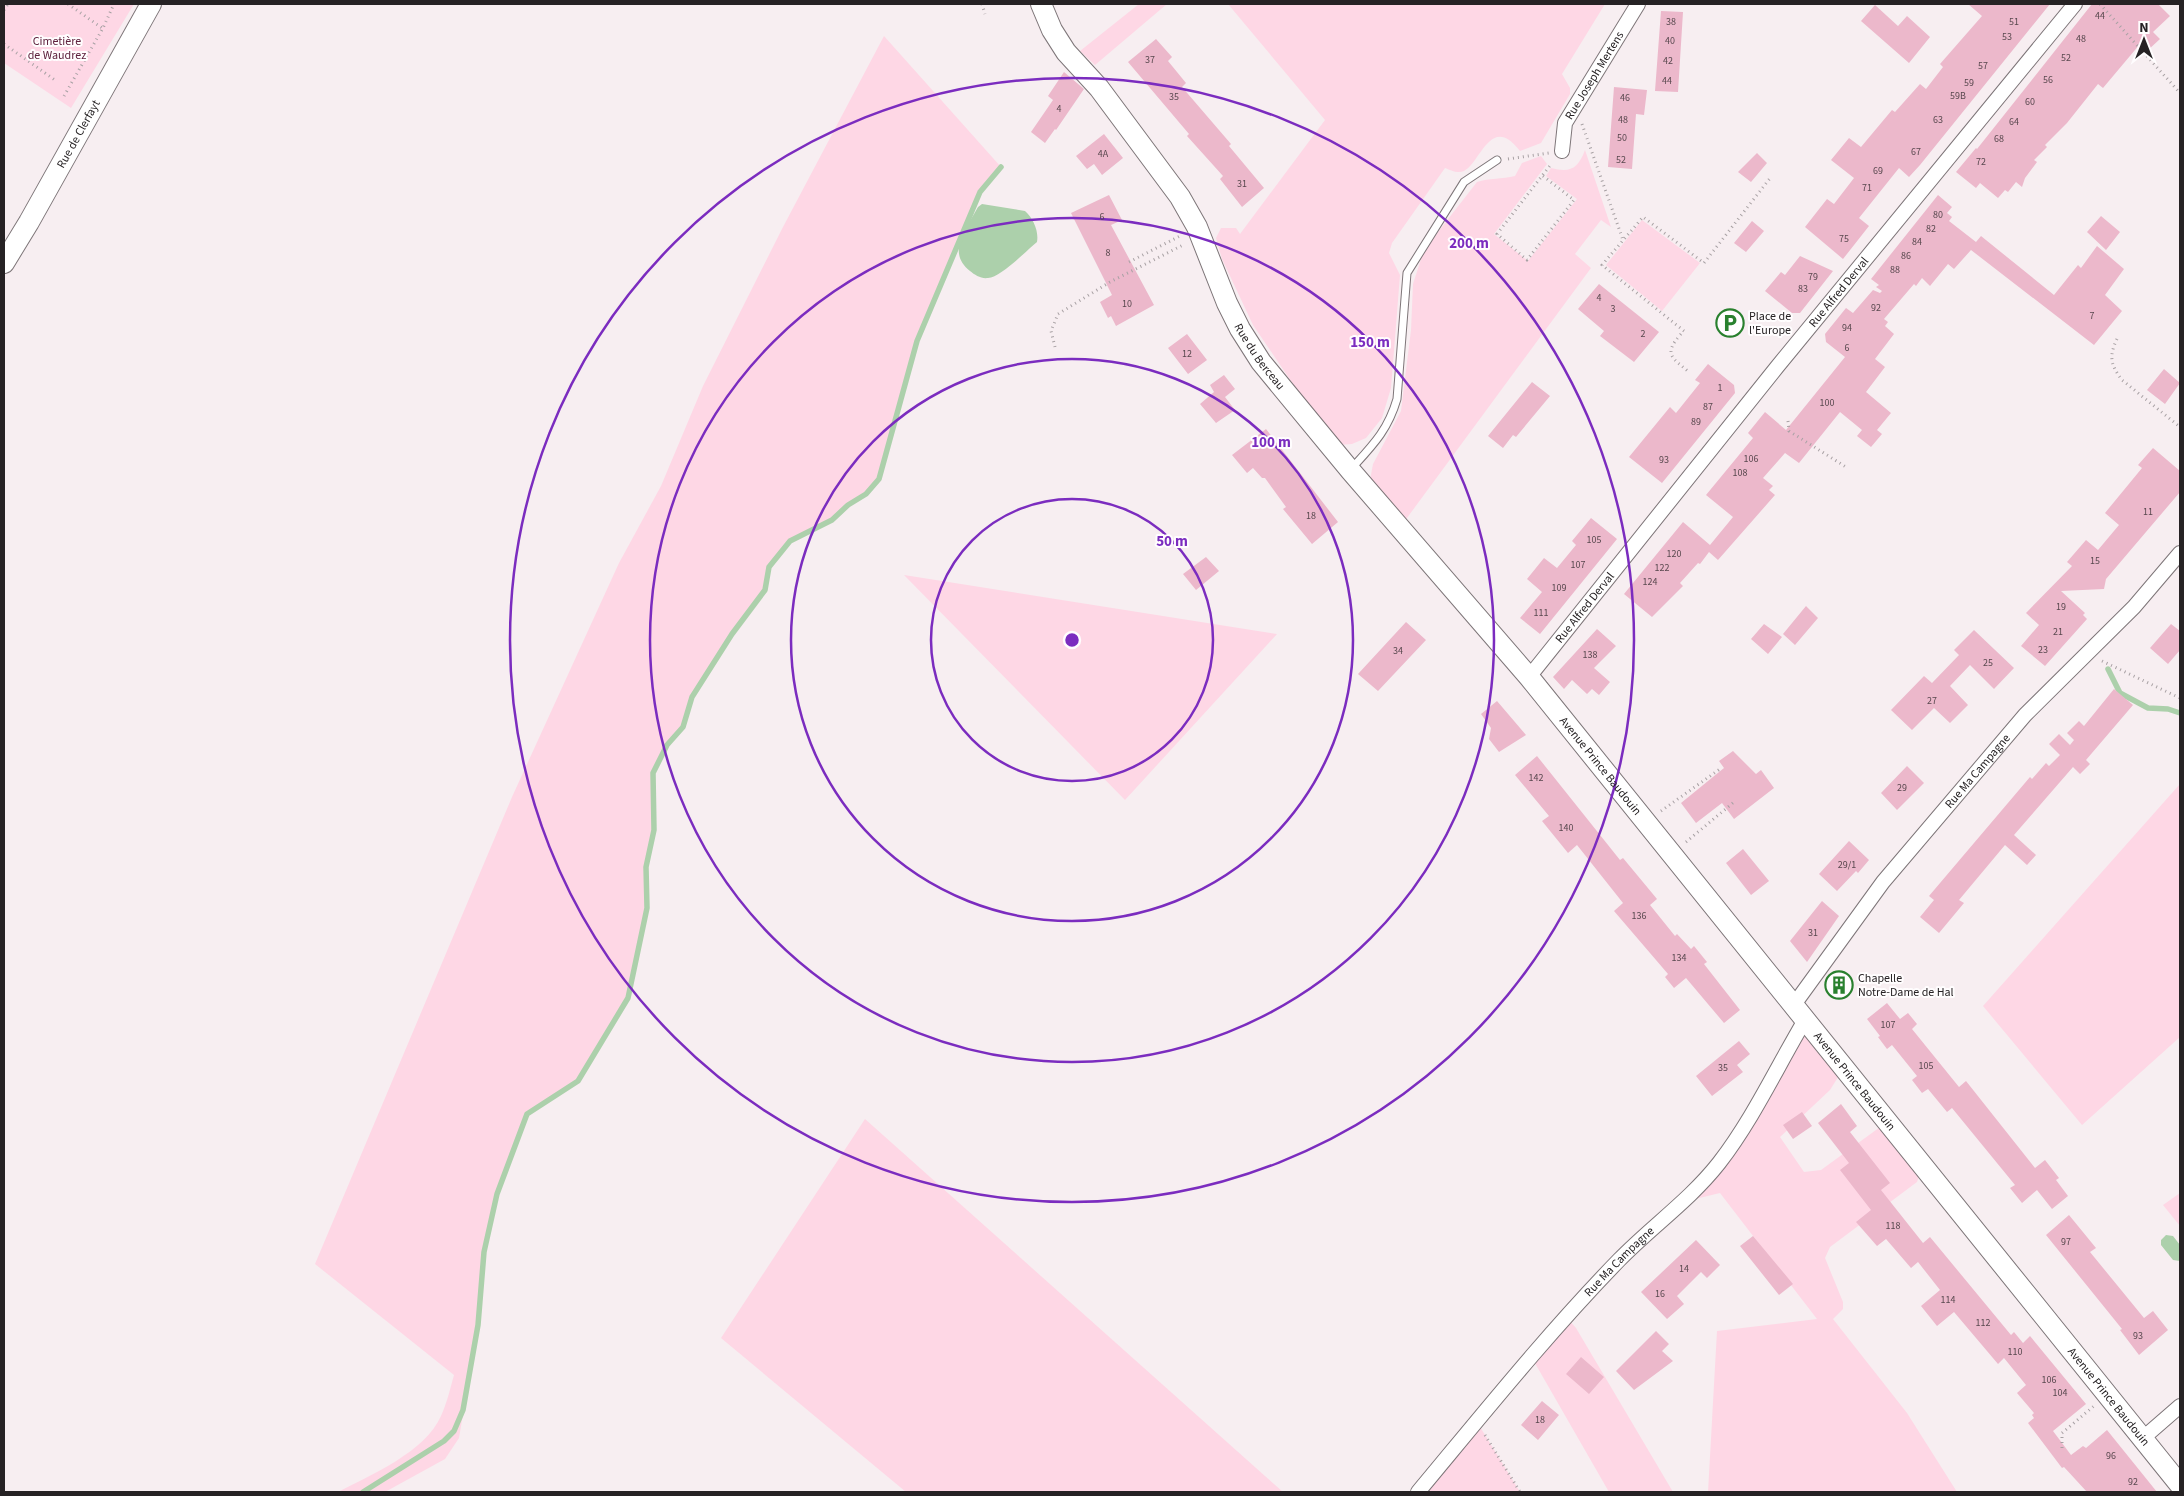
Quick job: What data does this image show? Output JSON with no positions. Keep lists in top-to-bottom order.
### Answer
{
  "streets": {
    "street": [
      "Rue Joseph Mertens",
      "Rue de Clerfayt",
      "Rue Alfred Derval",
      "Rue du Berceau",
      "Avenue Prince Baudouin",
      "Rue Ma Campagne"
    ]
  },
  "crossings": [
    ["Rue Alfred Derval", "Rue du Berceau"],
    ["Rue Alfred Derval", "Avenue Prince Baudouin"],
    ["Rue du Berceau", "Avenue Prince Baudouin"],
    ["Avenue Prince Baudouin", "Rue Ma Campagne"]
  ],
  "parks": ["Cimetière de Waudrez"],
  "places": {
    "parking": ["Place de l'Europe"],
    "building": ["Chapelle Notre-Dame de Hal"]
  },
  "house_numbers": [
    "44",
    "38",
    "51",
    "53",
    "48",
    "40",
    "52",
    "37",
    "42",
    "57",
    "56",
    "44",
    "59",
    "59B",
    "35",
    "46",
    "60",
    "4",
    "48",
    "63",
    "64",
    "50",
    "68",
    "67",
    "4A",
    "52",
    "72",
    "69",
    "31",
    "71",
    "80",
    "6",
    "82",
    "75",
    "84",
    "8",
    "86",
    "88",
    "79",
    "83",
    "4",
    "10",
    "92",
    "3",
    "7",
    "94",
    "2",
    "6",
    "12",
    "1",
    "100",
    "87",
    "89",
    "106",
    "93",
    "108",
    "11",
    "18",
    "105",
    "120",
    "15",
    "107",
    "122",
    "124",
    "109",
    "19",
    "111",
    "21",
    "23",
    "34",
    "138",
    "25",
    "27",
    "142",
    "29",
    "140",
    "29/1",
    "136",
    "31",
    "134",
    "107",
    "105",
    "35",
    "118",
    "97",
    "14",
    "16",
    "114",
    "112",
    "93",
    "110",
    "106",
    "104",
    "18",
    "96",
    "92"
  ],
  "north": "top",
  "rings": [
    "200 m",
    "150 m",
    "100 m",
    "50 m"
  ]
}
